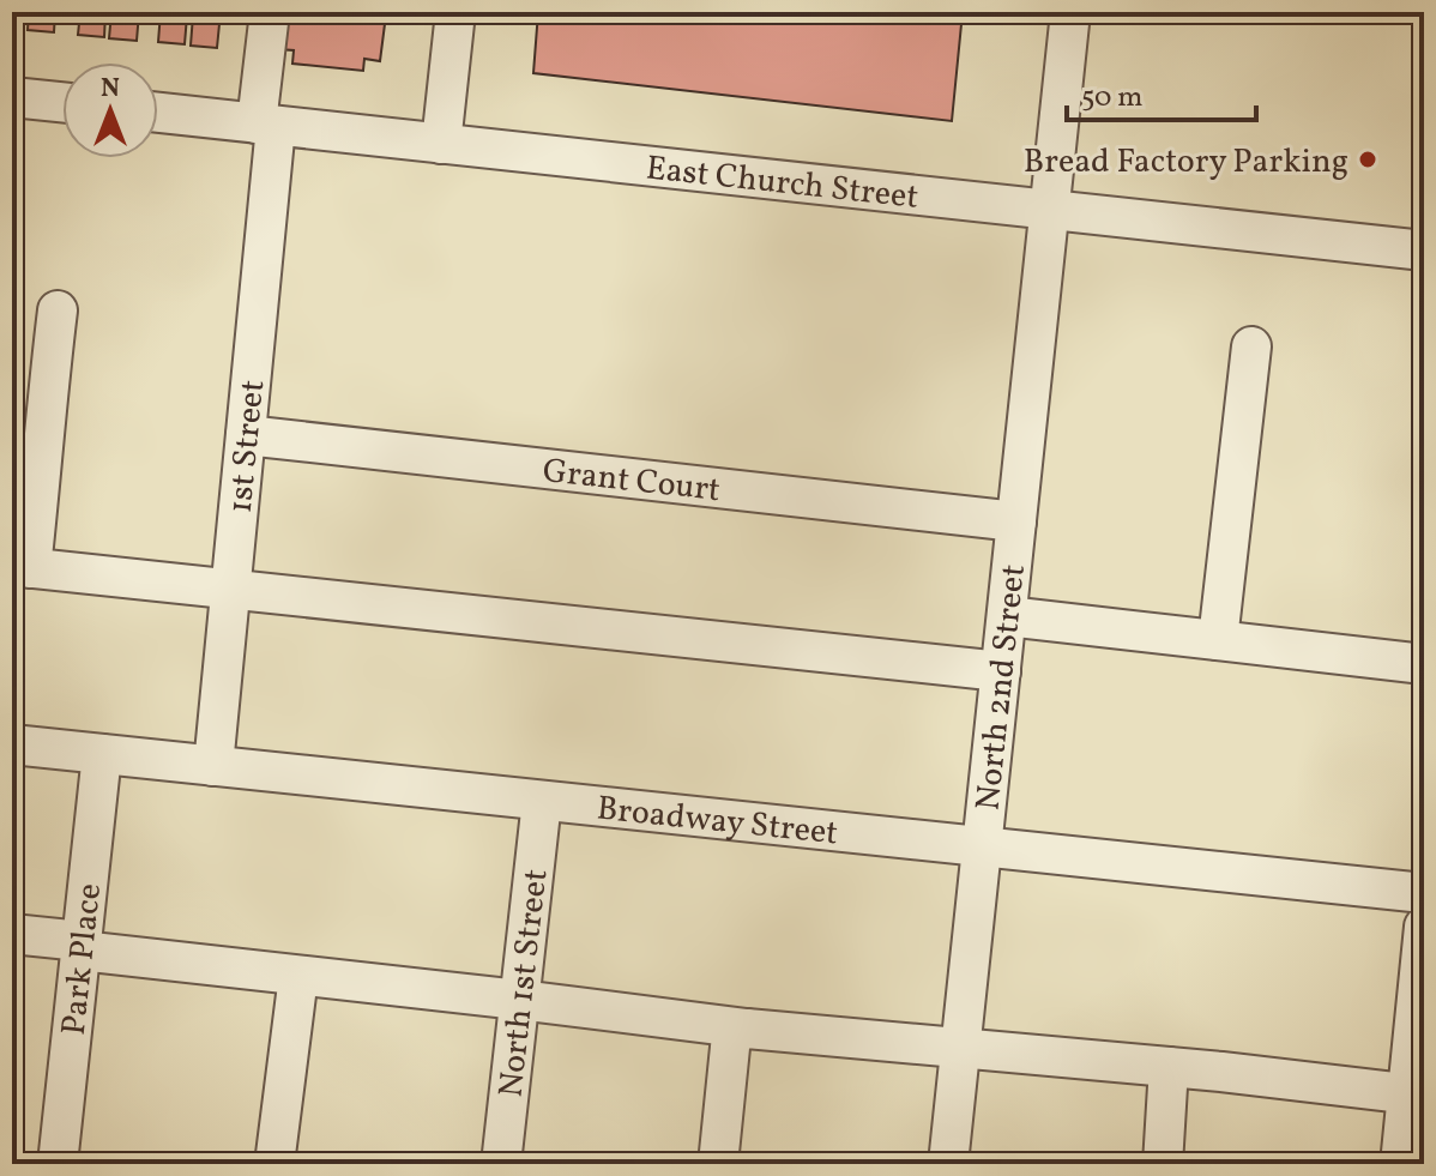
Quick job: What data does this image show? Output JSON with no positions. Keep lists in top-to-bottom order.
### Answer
{
  "streets": {
    "street": [
      "East Church Street",
      "1st Street",
      "Grant Court",
      "North 2nd Street",
      "Broadway Street",
      "Park Place",
      "North 1st Street"
    ]
  },
  "crossings": [
    ["East Church Street", "1st Street"],
    ["East Church Street", "North 2nd Street"],
    ["1st Street", "Grant Court"],
    ["1st Street", "Broadway Street"],
    ["Grant Court", "North 2nd Street"],
    ["North 2nd Street", "Broadway Street"],
    ["Broadway Street", "Park Place"],
    ["Broadway Street", "North 1st Street"]
  ],
  "places": ["Bread Factory Parking"],
  "scale_bar": "50 m",
  "north": "top"
}
